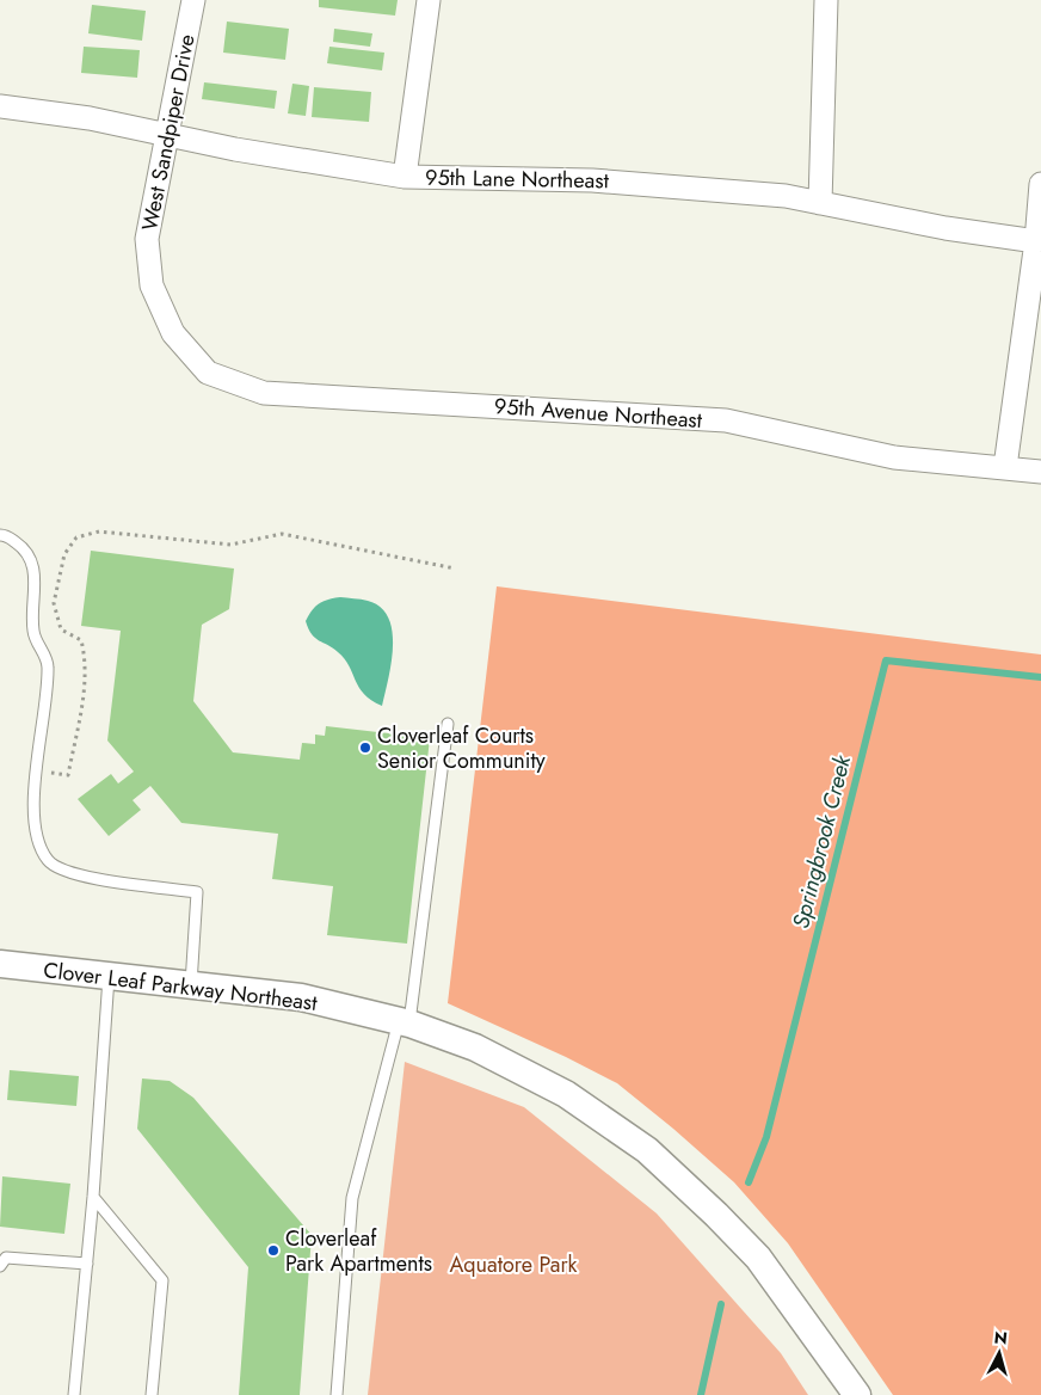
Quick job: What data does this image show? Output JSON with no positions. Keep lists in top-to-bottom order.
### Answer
{
  "streets": {
    "street": [
      "West Sandpiper Drive",
      "95th Lane Northeast",
      "95th Avenue Northeast",
      "Clover Leaf Parkway Northeast"
    ]
  },
  "crossings": [
    ["West Sandpiper Drive", "95th Lane Northeast"],
    ["West Sandpiper Drive", "95th Avenue Northeast"]
  ],
  "water": ["Springbrook Creek"],
  "parks": ["Aquatore Park"],
  "places": ["Cloverleaf Courts Senior Community", "Cloverleaf Park Apartments"],
  "north": "top"
}
